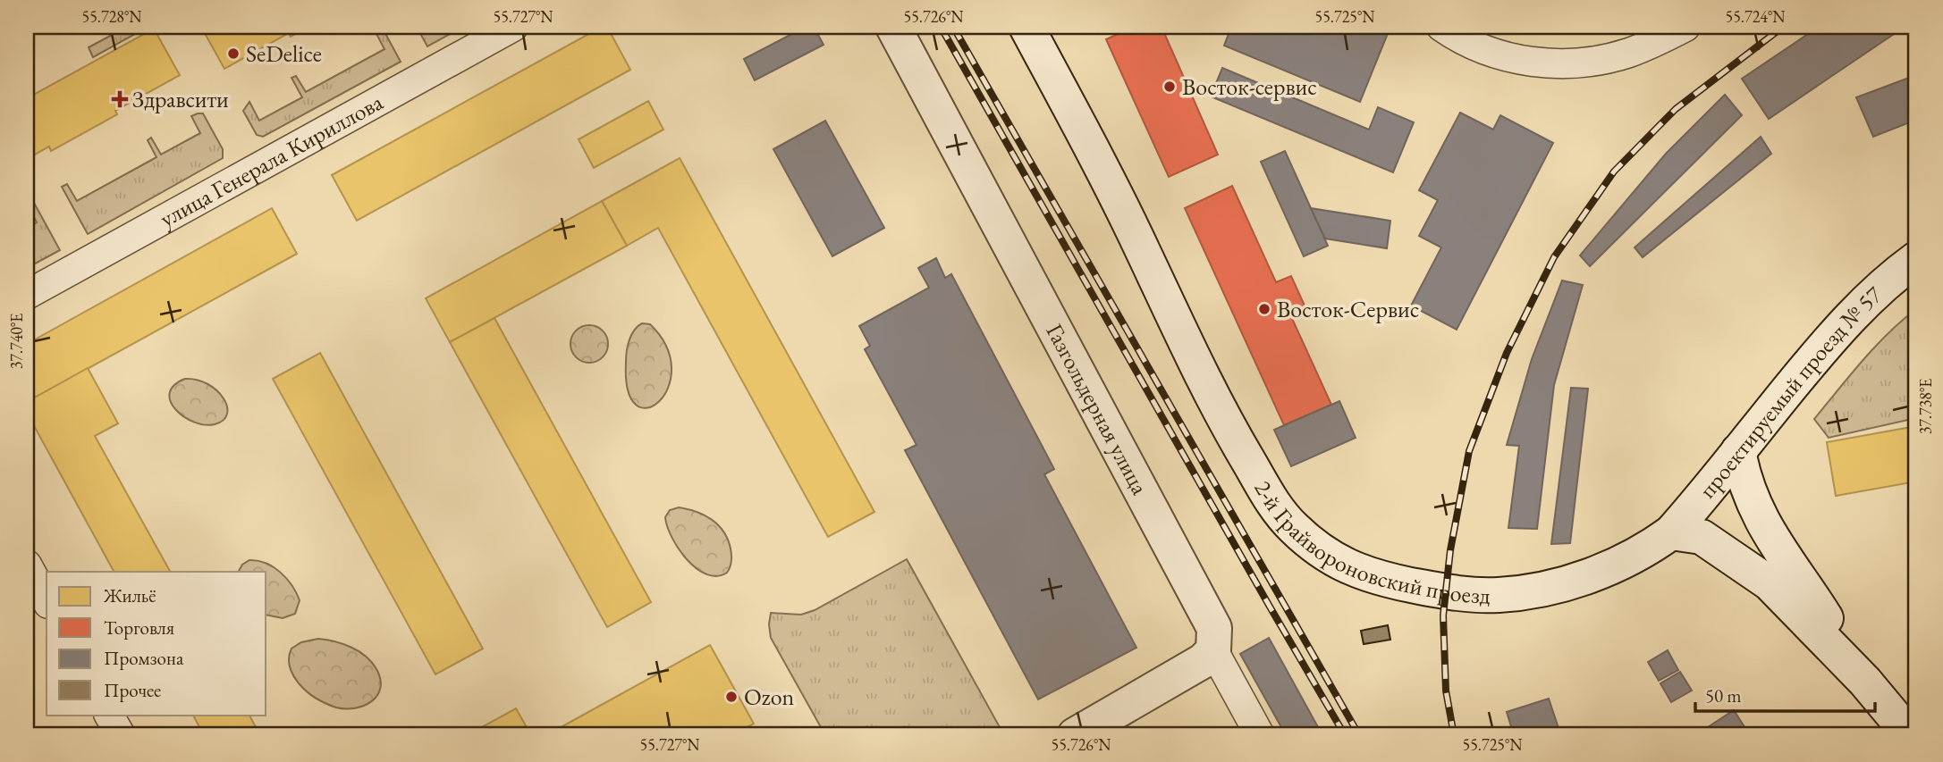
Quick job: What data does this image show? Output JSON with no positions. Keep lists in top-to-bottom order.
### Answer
{
  "streets": {
    "main road": ["проектируемый проезд № 57", "Газгольдерная улица", "2-й Грайвороновский проезд"],
    "street": ["улица Генерала Кириллова"]
  },
  "crossings": [
    ["проектируемый проезд № 57", "2-й Грайвороновский проезд"]
  ],
  "places": {
    "other": [
      "SeDelice",
      "Восток-сервис",
      "Восток-Сервис",
      "Ozon"
    ],
    "health": ["Здравсити"]
  },
  "legend": [
    "Жильё",
    "Торговля",
    "Промзона",
    "Прочее"
  ],
  "scale_bar": "50 m",
  "coordinates": [
    "55.728°N",
    "55.727°N",
    "55.726°N",
    "55.725°N",
    "55.724°N",
    "37.740°E",
    "37.738°E"
  ]
}
